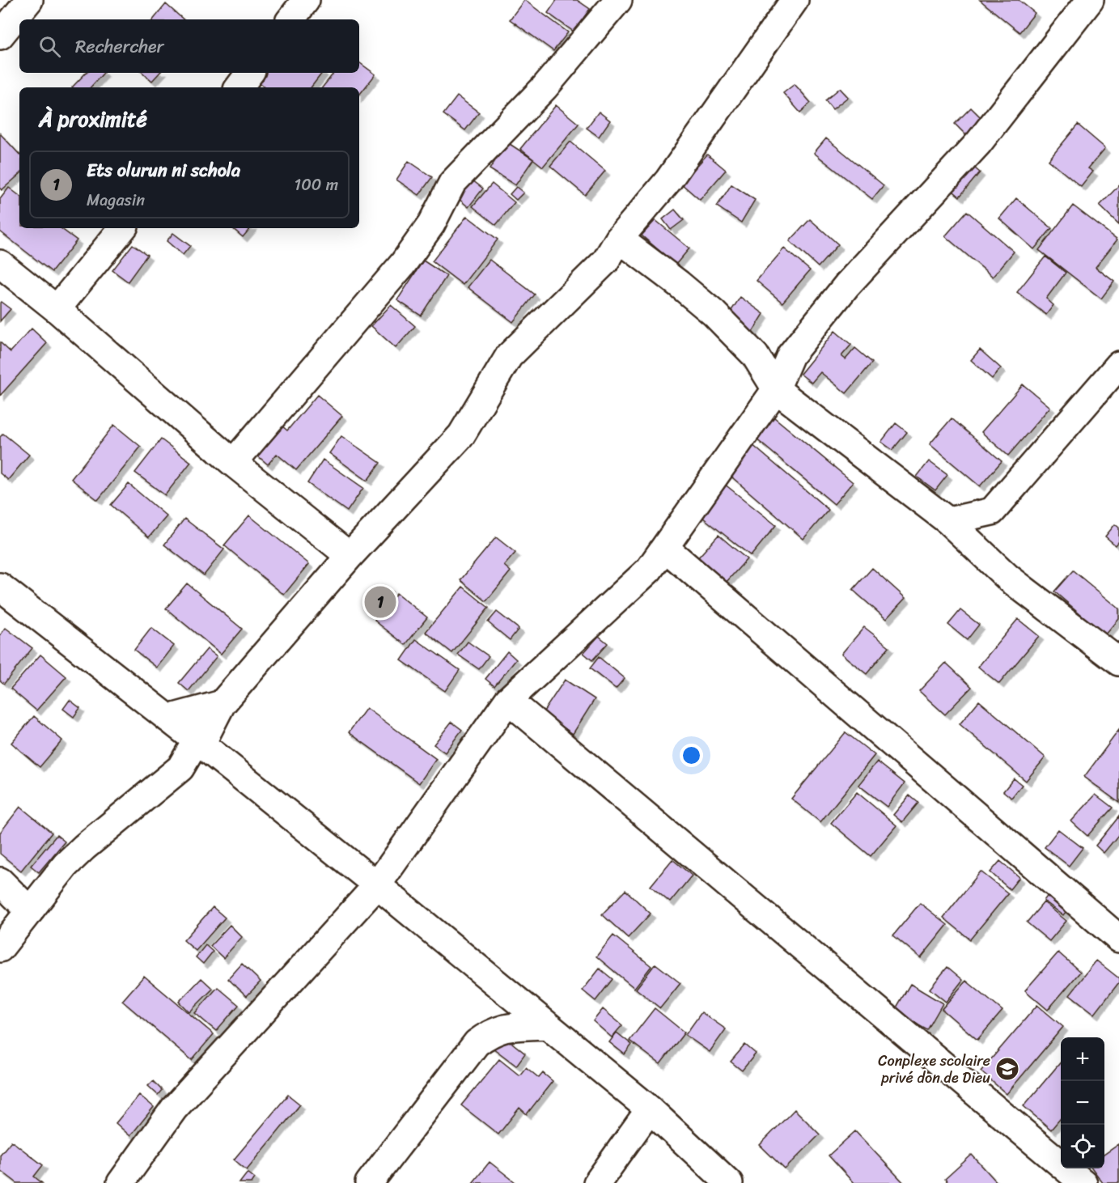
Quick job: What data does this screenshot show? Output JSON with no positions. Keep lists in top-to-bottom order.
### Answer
{
  "places": {
    "school or university": ["Conplexe scolaire privé don de Dieu"]
  },
  "page": {
    "search": "Rechercher",
    "heading": "À proximité",
    "list": [
      {
        "mark": "1",
        "name": "Ets olurun ni schola",
        "note": "Magasin",
        "value": "100 m"
      }
    ],
    "pins": "1",
    "map_buttons": ["+", "−"]
  }
}
